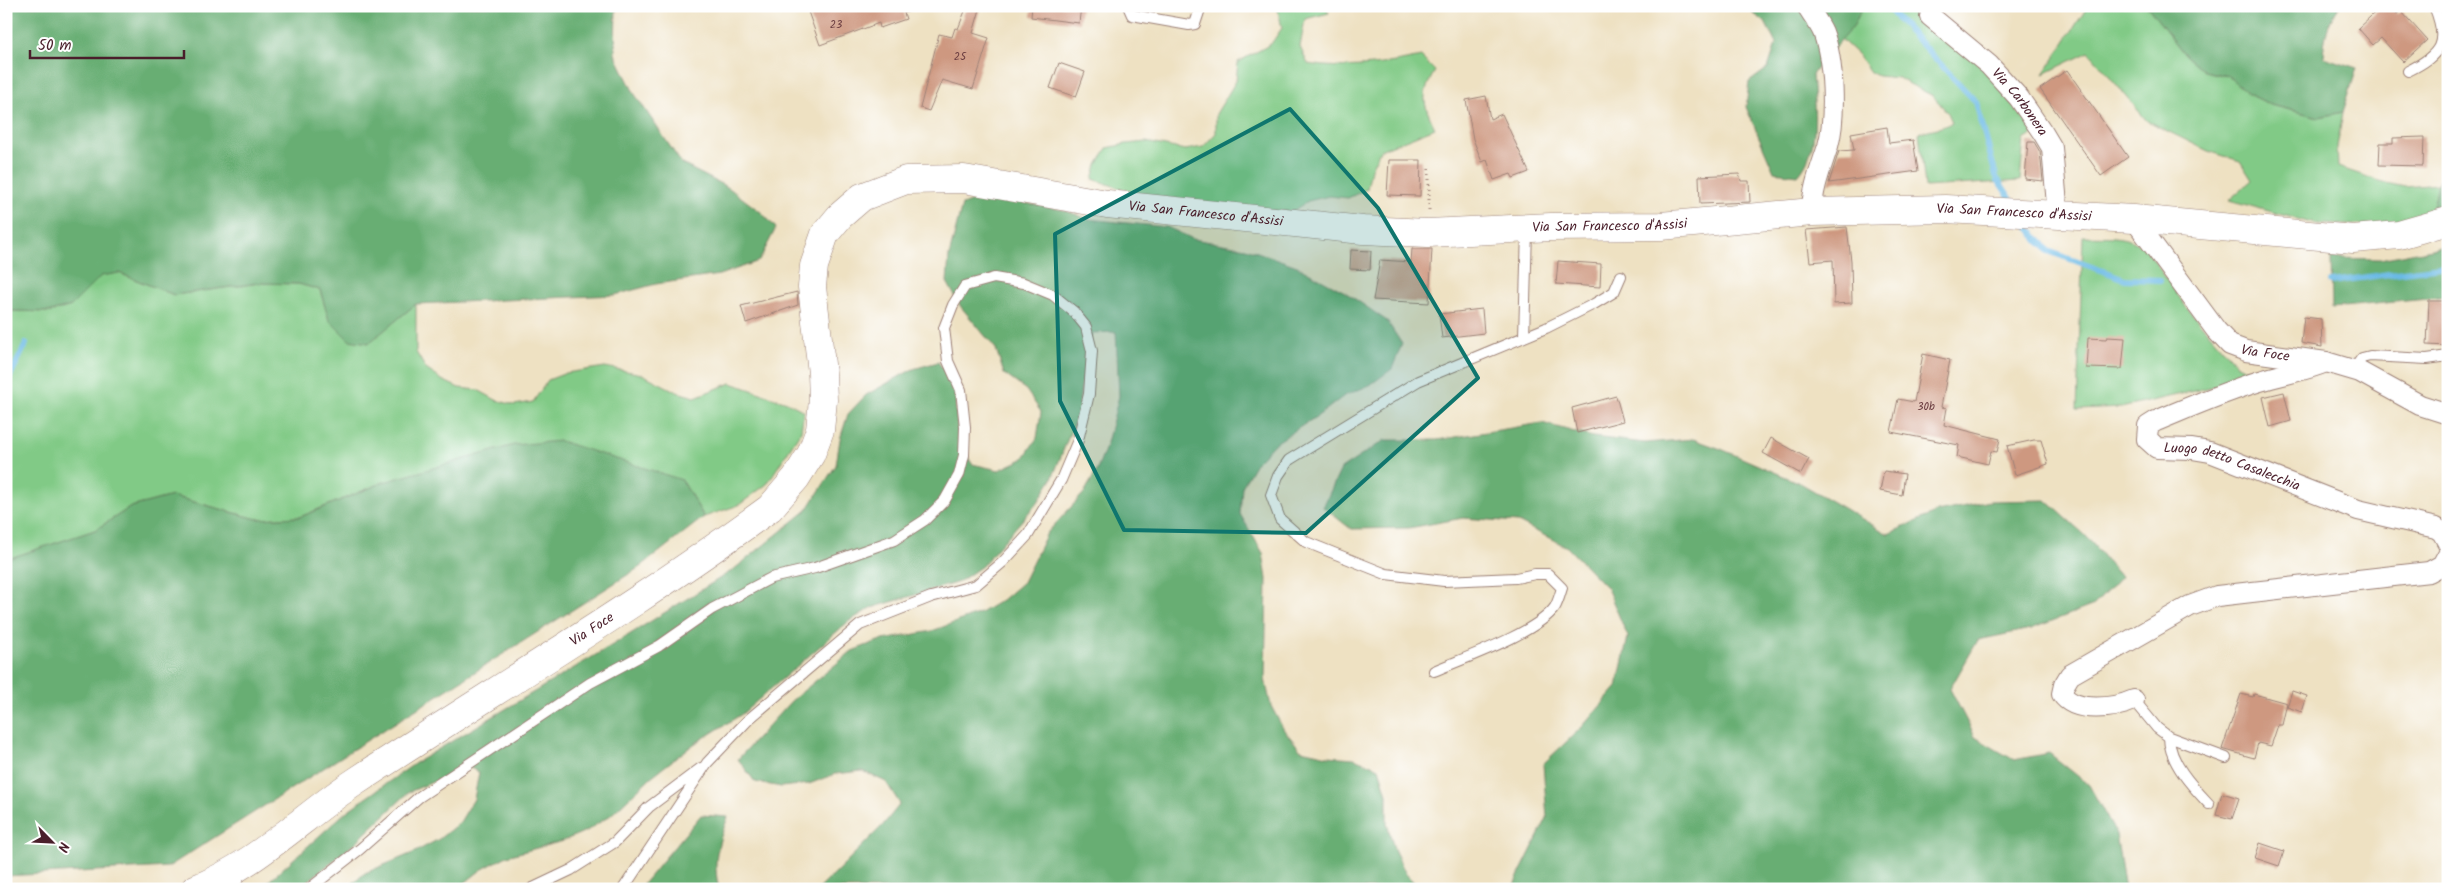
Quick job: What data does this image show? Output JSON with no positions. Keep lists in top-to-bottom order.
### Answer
{
  "streets": {
    "main road": ["Via San Francesco d'Assisi", "Via Foce"],
    "street": ["Via Carbonera", "Luogo detto Casalecchia"]
  },
  "crossings": [
    ["Via Carbonera", "Via San Francesco d'Assisi"],
    ["Via San Francesco d'Assisi", "Via Foce"],
    ["Via Foce", "Luogo detto Casalecchia"]
  ],
  "house_numbers": ["23", "25", "30b"],
  "scale_bar": "50 m",
  "north": "bottom right"
}
